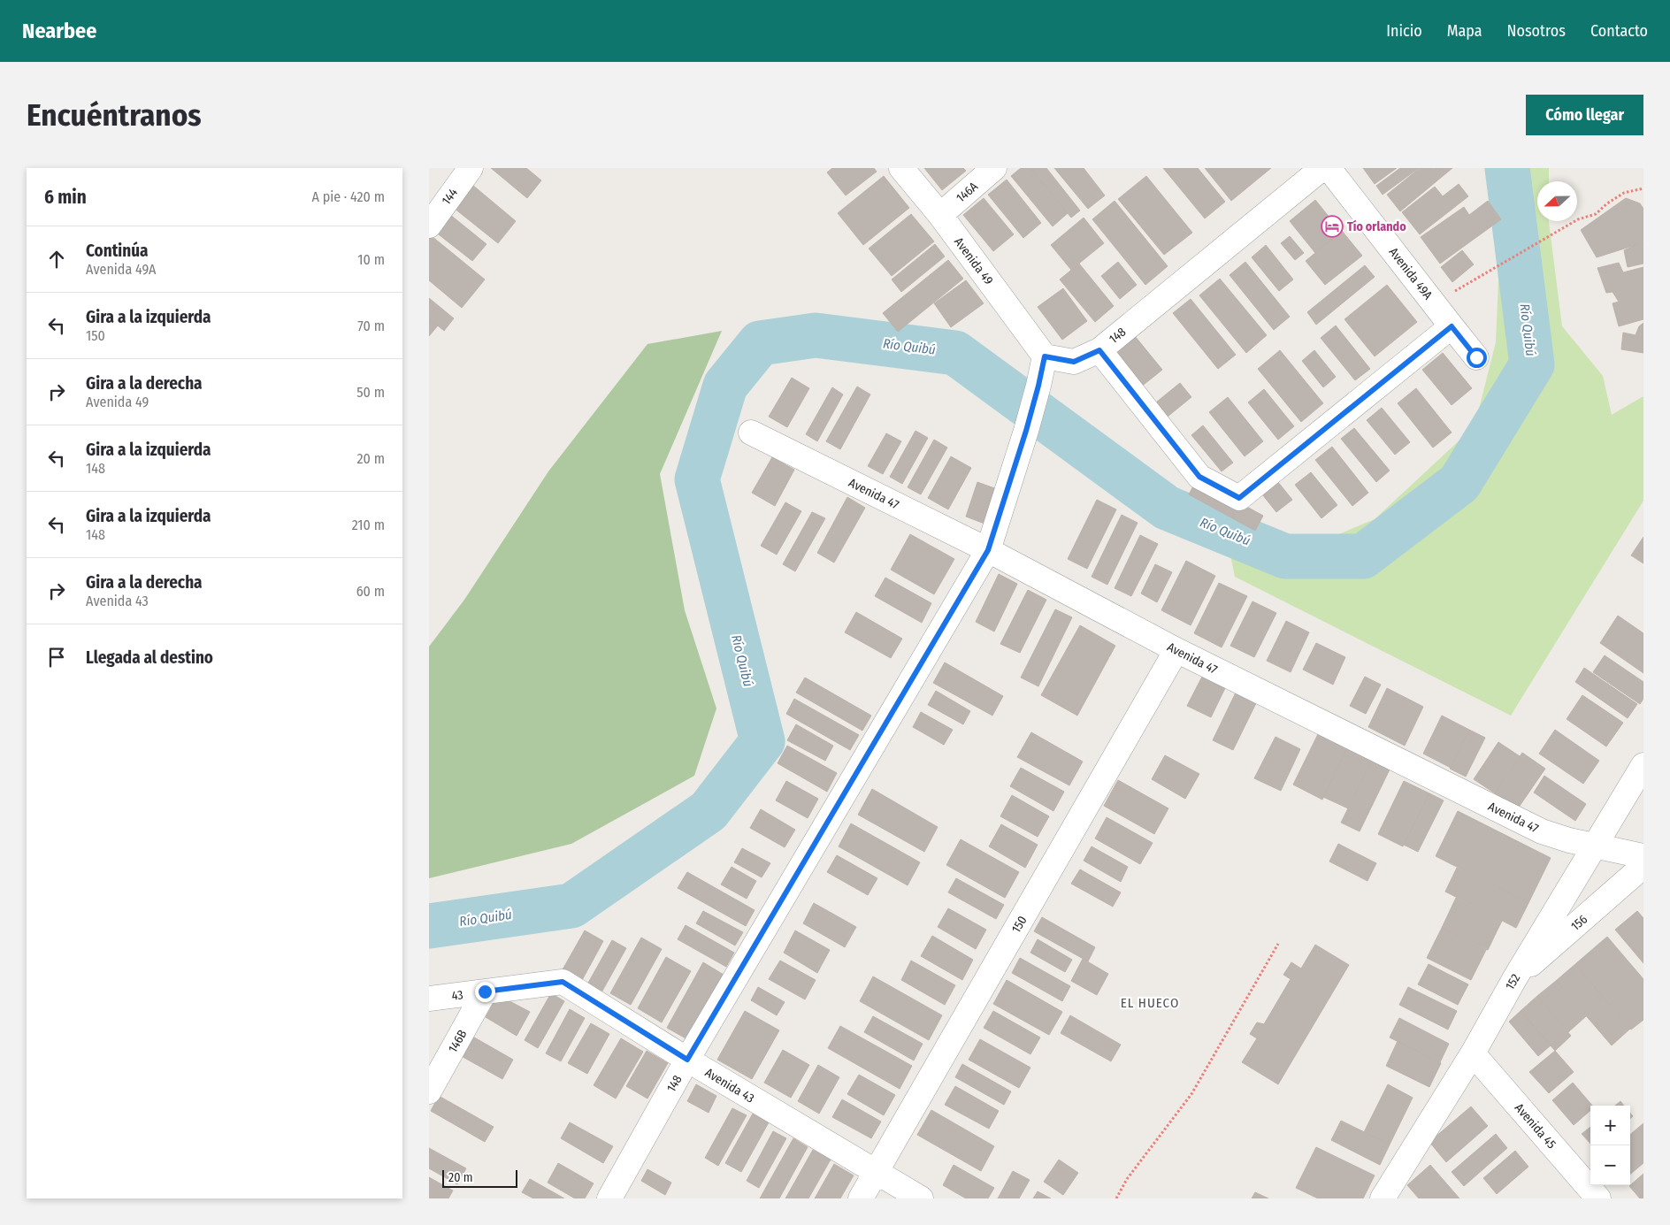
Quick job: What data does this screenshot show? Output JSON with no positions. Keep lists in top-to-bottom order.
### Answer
{
  "streets": {
    "street": [
      "146A",
      "144",
      "Avenida 49",
      "Avenida 49A",
      "148",
      "Avenida 47",
      "156",
      "150",
      "152",
      "43",
      "146B",
      "Avenida 43",
      "Avenida 45"
    ]
  },
  "crossings": [
    ["146A", "Avenida 49"],
    ["Avenida 49", "148"],
    ["148", "Avenida 47"],
    ["148", "Avenida 43"],
    ["Avenida 47", "150"],
    ["Avenida 47", "152"],
    ["156", "152"],
    ["150", "Avenida 43"],
    ["152", "Avenida 45"],
    ["43", "146B"],
    ["43", "Avenida 43"],
    ["146B", "Avenida 43"]
  ],
  "districts": ["EL HUECO"],
  "water": ["Río Quibú"],
  "places": {
    "hotel": ["Tío orlando"]
  },
  "scale_bar": "20 m",
  "north": "left",
  "page": {
    "header": "Nearbee",
    "nav": [
      "Inicio",
      "Mapa",
      "Nosotros",
      "Contacto"
    ],
    "buttons": "Cómo llegar",
    "title": "Encuéntranos",
    "heading": ["6 min", "A pie · 420 m"],
    "list": [
      ["Continúa", "Avenida 49A", "10 m"],
      ["Gira a la izquierda", "150", "70 m"],
      ["Gira a la derecha", "Avenida 49", "50 m"],
      ["Gira a la izquierda", "148", "20 m"],
      ["Gira a la izquierda", "148", "210 m"],
      ["Gira a la derecha", "Avenida 43", "60 m"],
      "Llegada al destino"
    ],
    "map_buttons": ["+", "−"],
    "scale": "20 m"
  }
}
